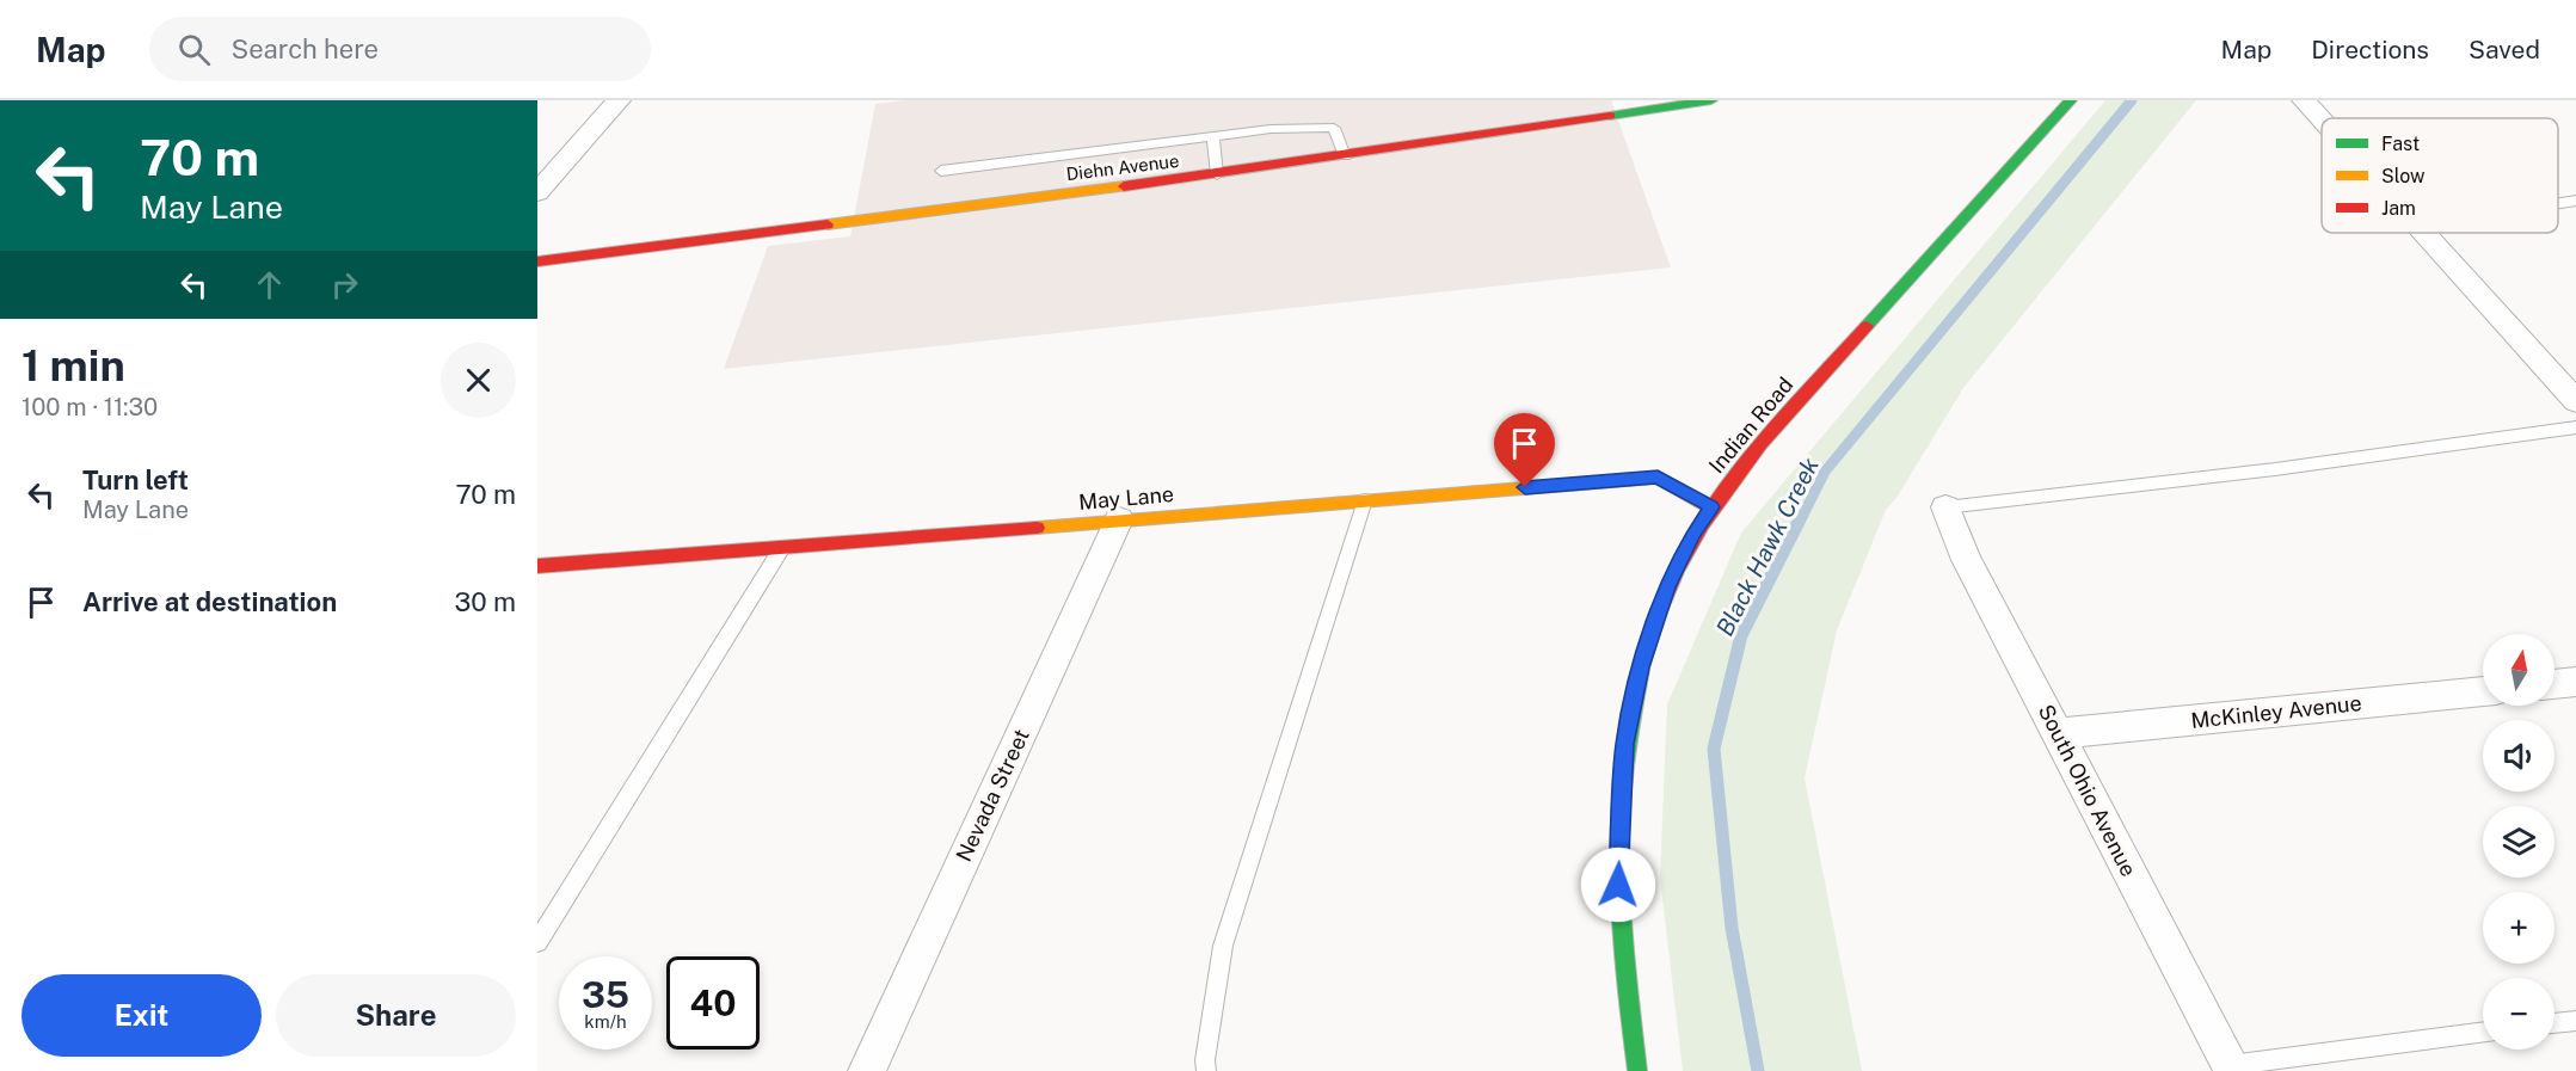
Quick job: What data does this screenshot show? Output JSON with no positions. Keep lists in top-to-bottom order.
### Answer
{
  "streets": {
    "street": [
      "Diehn Avenue",
      "Indian Road",
      "May Lane",
      "McKinley Avenue",
      "South Ohio Avenue",
      "Nevada Street"
    ]
  },
  "crossings": [
    ["Indian Road", "May Lane"],
    ["May Lane", "Nevada Street"],
    ["McKinley Avenue", "South Ohio Avenue"]
  ],
  "water": ["Black Hawk Creek"],
  "legend": ["Fast", "Slow", "Jam"],
  "north": "top",
  "page": {
    "header": "Map",
    "search": "Search here",
    "nav": ["Map", "Directions", "Saved"],
    "turn": ["70 m", "May Lane"],
    "heading": ["1 min", "100 m · 11:30"],
    "list": [
      {
        "name": "Turn left",
        "note": "May Lane",
        "value": "70 m"
      },
      {
        "name": "Arrive at destination",
        "value": "30 m"
      }
    ],
    "map_buttons": ["+", "−"],
    "speed": "35 km/h",
    "limit": "40",
    "buttons": ["Exit", "Share"]
  }
}
